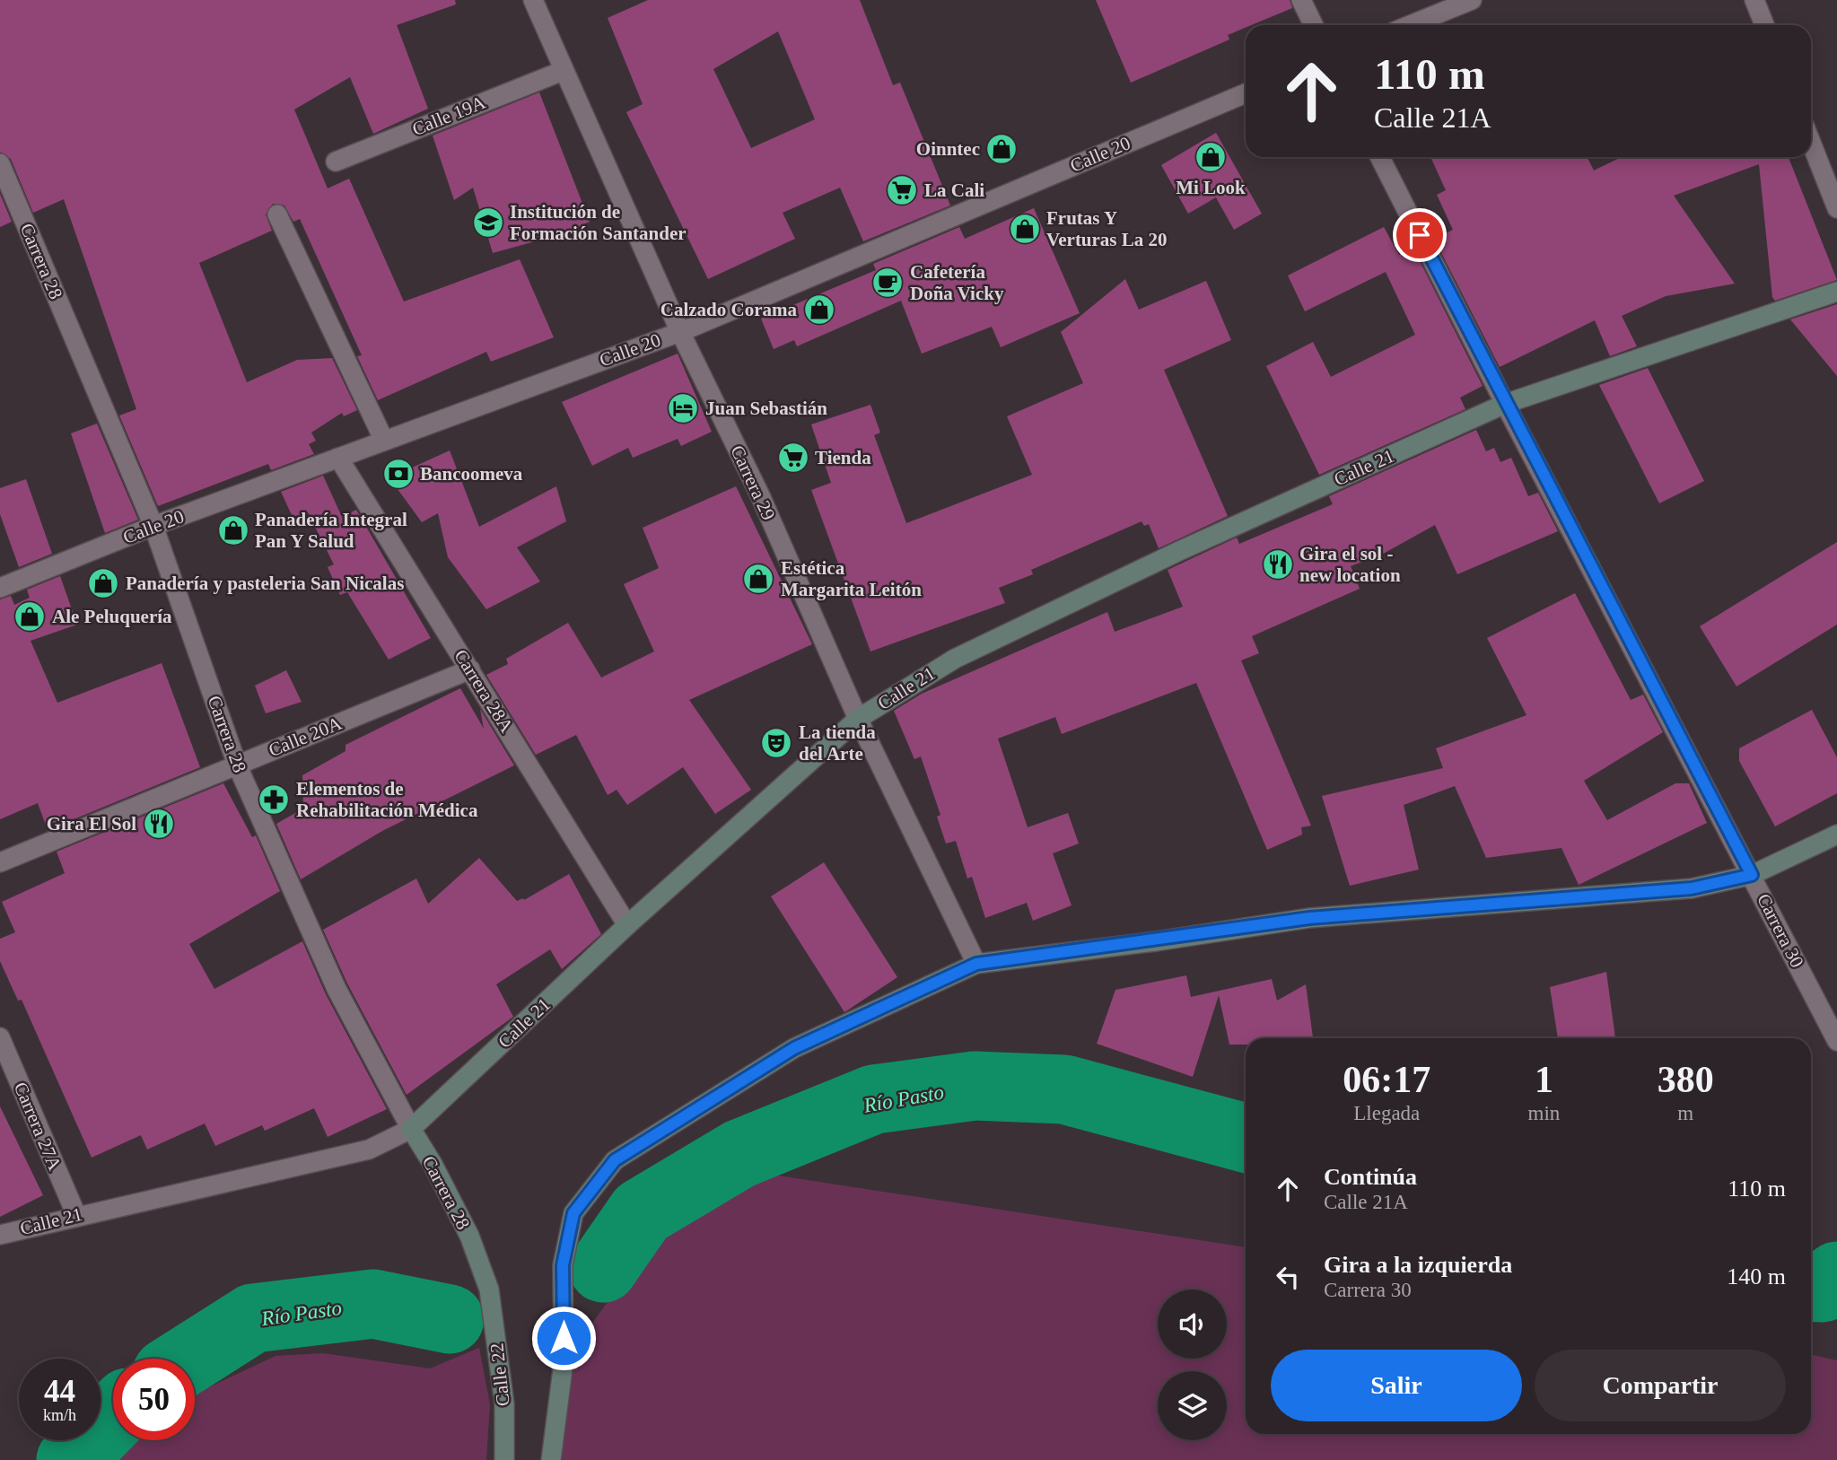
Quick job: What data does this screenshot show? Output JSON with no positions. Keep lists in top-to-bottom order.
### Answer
{
  "streets": {
    "main road": ["Carrera 28", "Calle 21", "Calle 22"],
    "street": [
      "Calle 19A",
      "Calle 20",
      "Carrera 29",
      "Carrera 28A",
      "Calle 20A",
      "Carrera 30",
      "Carrera 27A"
    ]
  },
  "crossings": [
    ["Calle 19A", "Carrera 29"],
    ["Calle 20", "Carrera 28"],
    ["Calle 20", "Carrera 29"],
    ["Calle 20", "Carrera 28A"],
    ["Carrera 28", "Calle 21"],
    ["Carrera 28", "Calle 20A"],
    ["Carrera 28", "Calle 22"],
    ["Calle 21", "Carrera 29"],
    ["Calle 21", "Carrera 28A"],
    ["Calle 21", "Carrera 30"],
    ["Calle 21", "Carrera 27A"],
    ["Carrera 28A", "Calle 20A"]
  ],
  "water": ["Río Pasto"],
  "places": {
    "shop": [
      "Oinntec",
      "Mi Look",
      "Frutas Y Verturas La 20",
      "Calzado Corama",
      "Panadería Integral Pan Y Salud",
      "Estética Margarita Leitón",
      "Panadería y pasteleria San Nicalas",
      "Ale Peluquería"
    ],
    "supermarket": ["La Cali", "Tienda"],
    "school or university": ["Institución de Formación Santander"],
    "cafe": ["Cafetería Doña Vicky"],
    "hotel": ["Juan Sebastián"],
    "bank": ["Bancoomeva"],
    "restaurant": ["Gira el sol - new location", "Gira El Sol"],
    "theatre": ["La tienda del Arte"],
    "pharmacy": ["Elementos de Rehabilitación Médica"]
  },
  "page": {
    "turn": ["110 m", "Calle 21A"],
    "eta": [
      "06:17",
      "Llegada",
      "1",
      "min",
      "380",
      "m"
    ],
    "list": [
      {
        "name": "Continúa",
        "note": "Calle 21A",
        "value": "110 m"
      },
      {
        "name": "Gira a la izquierda",
        "note": "Carrera 30",
        "value": "140 m"
      }
    ],
    "buttons": ["Salir", "Compartir"],
    "speed": "44 km/h",
    "limit": "50"
  }
}
